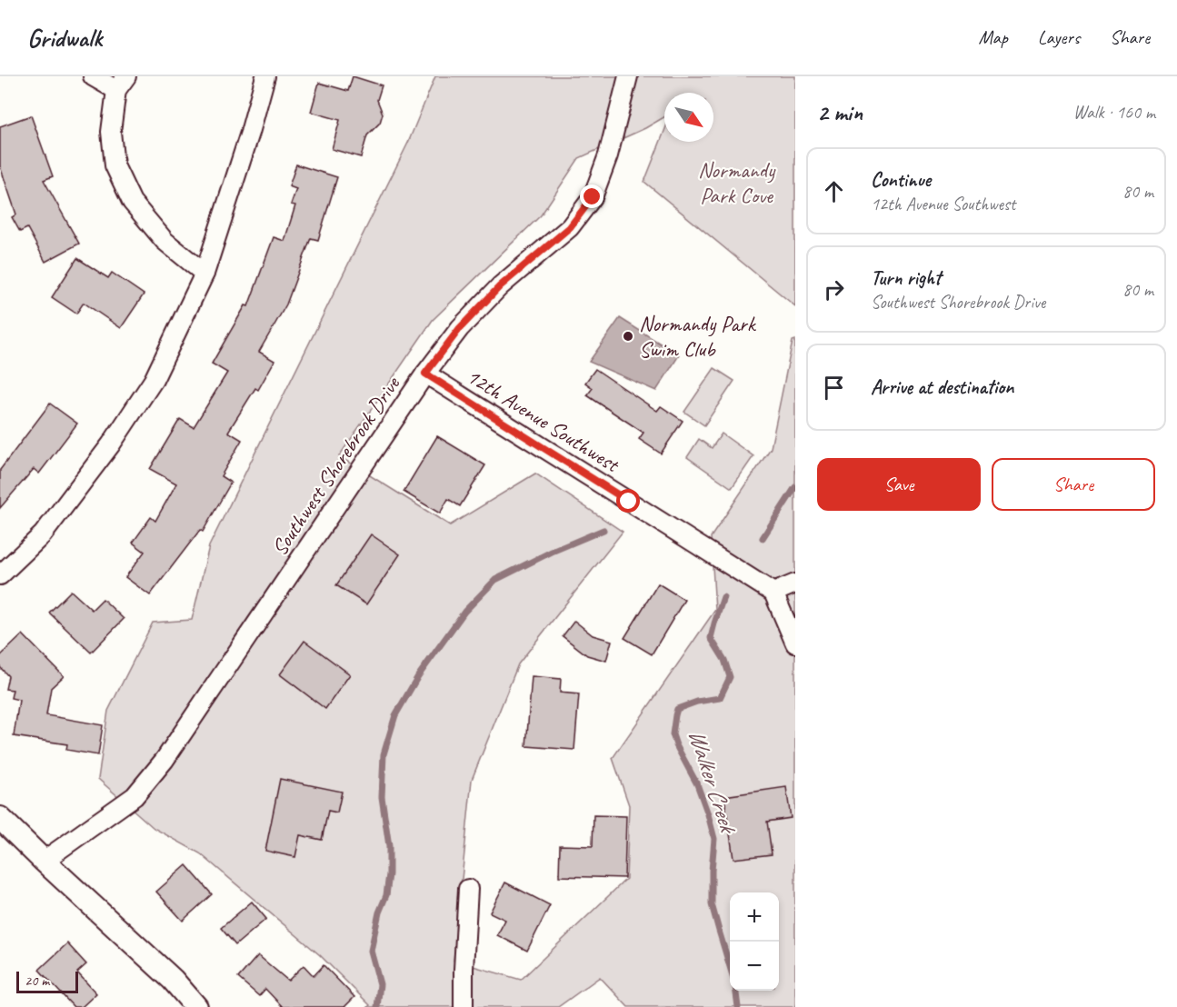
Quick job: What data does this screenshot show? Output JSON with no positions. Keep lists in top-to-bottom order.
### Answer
{
  "streets": {
    "street": ["12th Avenue Southwest", "Southwest Shorebrook Drive"]
  },
  "crossings": [
    ["12th Avenue Southwest", "Southwest Shorebrook Drive"]
  ],
  "water": ["Walker Creek"],
  "parks": ["Normandy Park Cove"],
  "places": ["Normandy Park Swim Club"],
  "scale_bar": "20 m",
  "north": "bottom right",
  "page": {
    "header": "Gridwalk",
    "nav": ["Map", "Layers", "Share"],
    "heading": ["2 min", "Walk · 160 m"],
    "list": [
      ["Continue", "12th Avenue Southwest", "80 m"],
      ["Turn right", "Southwest Shorebrook Drive", "80 m"],
      "Arrive at destination"
    ],
    "buttons": ["Save", "Share"],
    "map_buttons": ["+", "−"],
    "scale": "20 m"
  }
}
